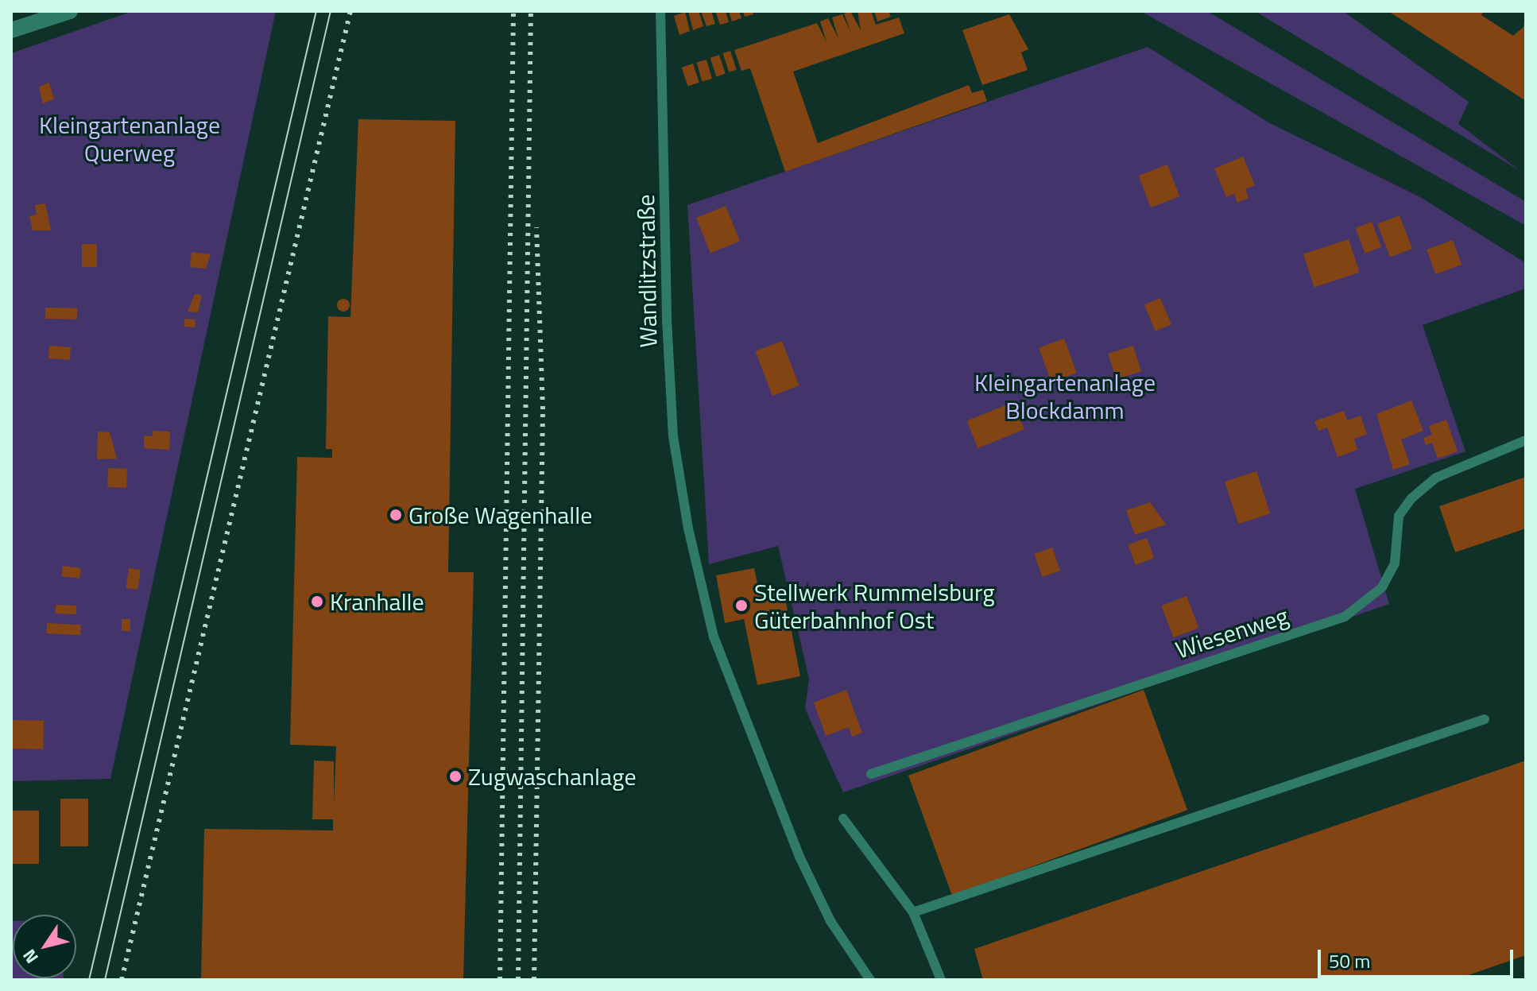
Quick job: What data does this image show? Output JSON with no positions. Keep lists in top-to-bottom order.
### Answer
{
  "streets": {
    "lane": ["Wandlitzstraße", "Wiesenweg"]
  },
  "parks": ["Kleingartenanlage Querweg", "Kleingartenanlage Blockdamm"],
  "places": [
    "Große Wagenhalle",
    "Kranhalle",
    "Stellwerk Rummelsburg Güterbahnhof Ost",
    "Zugwaschanlage"
  ],
  "scale_bar": "50 m",
  "north": "bottom left"
}
